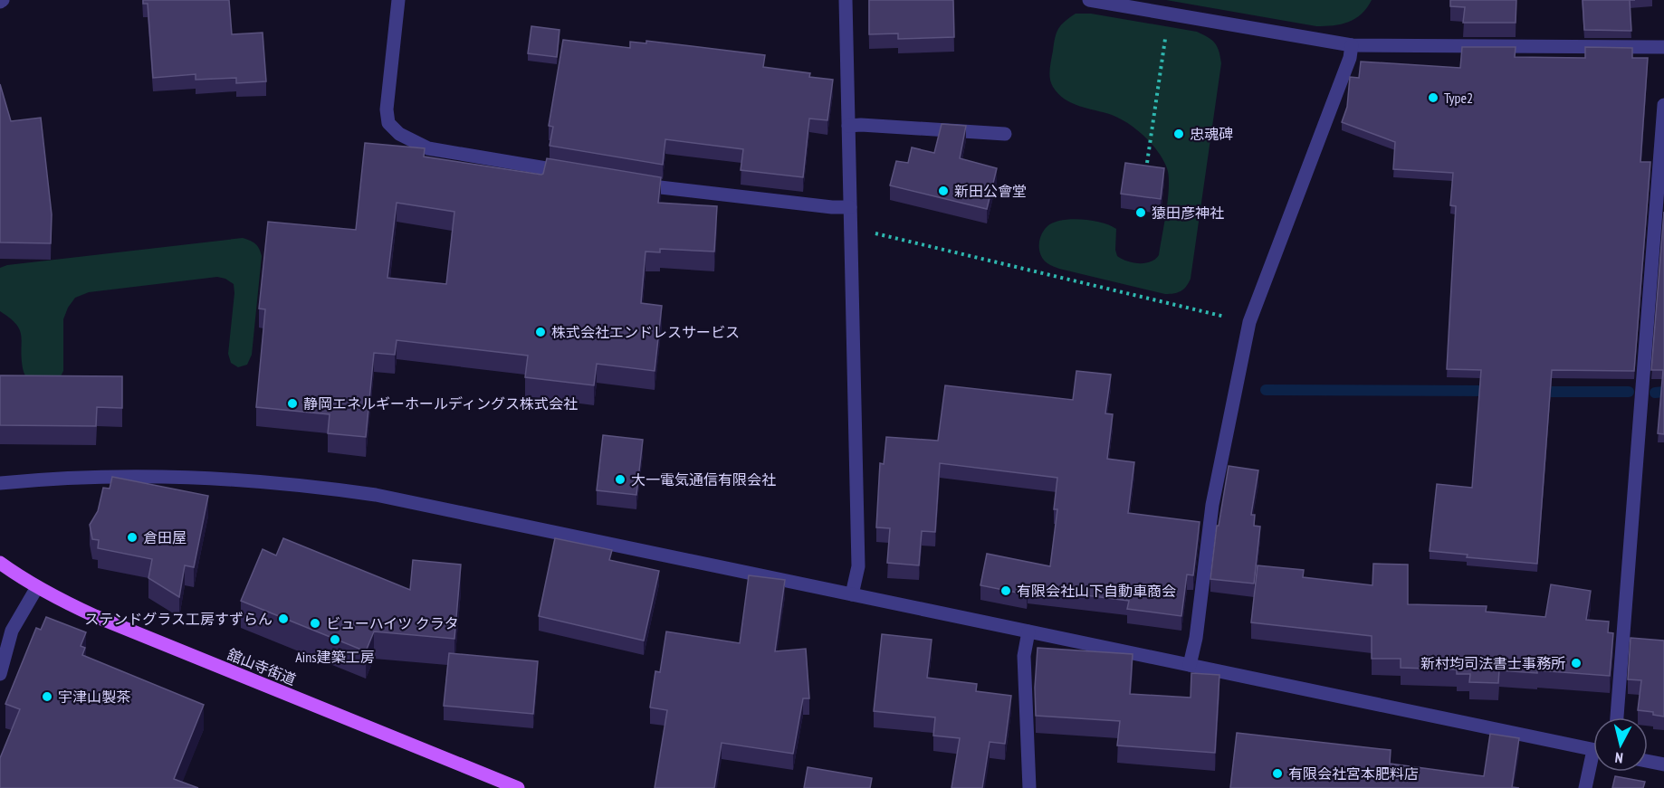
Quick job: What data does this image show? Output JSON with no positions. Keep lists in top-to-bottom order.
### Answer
{
  "streets": {
    "main road": ["舘山寺街道"]
  },
  "places": [
    "Type2",
    "忠魂碑",
    "新田公會堂",
    "猿田彦神社",
    "株式会社エンドレスサービス",
    "静岡エネルギーホールディングス株式会社",
    "大一電気通信有限会社",
    "倉田屋",
    "有限会社山下自動車商会",
    "ステンドグラス工房すずらん",
    "ビューハイツ クラタ",
    "Ains建築工房",
    "新村均司法書士事務所",
    "宇津山製茶",
    "有限会社宮本肥料店"
  ],
  "north": "bottom"
}
